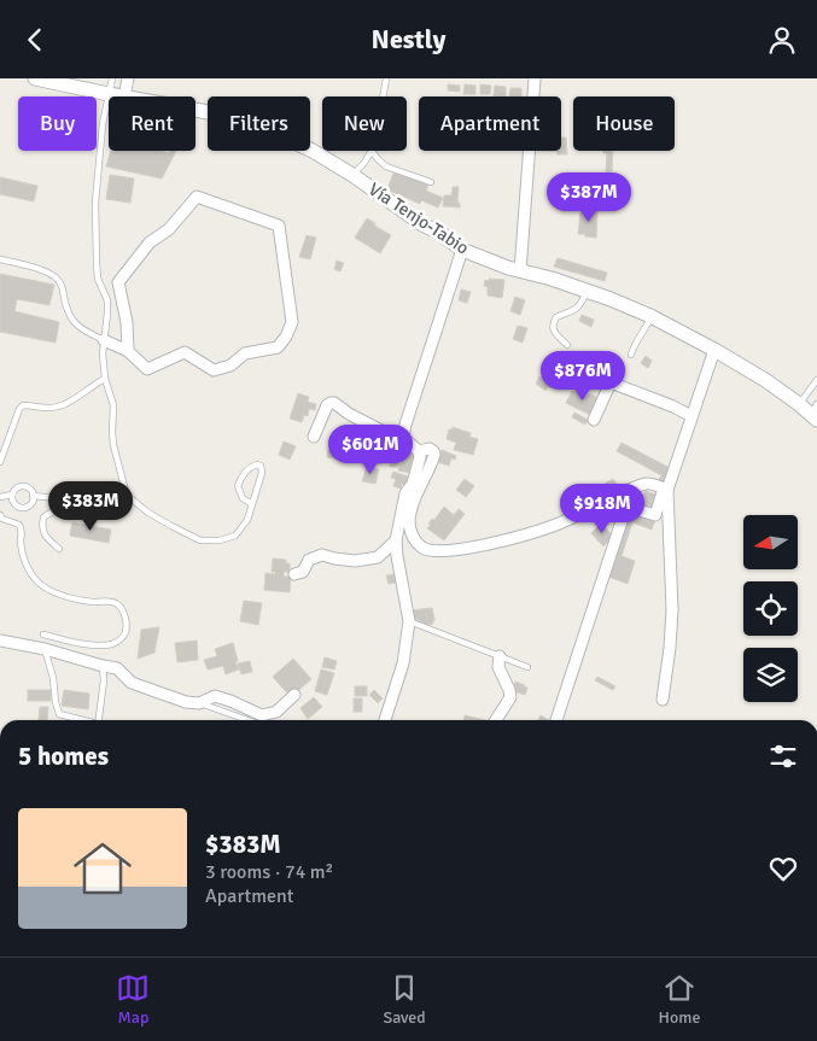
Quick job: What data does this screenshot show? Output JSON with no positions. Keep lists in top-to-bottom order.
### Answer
{
  "streets": {
    "main road": ["Vía Tenjo-Tabio"]
  },
  "north": "left",
  "page": {
    "header": "Nestly",
    "chip": [
      "Buy",
      "Rent",
      "Filters",
      "New",
      "Apartment",
      "House"
    ],
    "price": [
      "$387M",
      "$876M",
      "$601M",
      "$383M",
      "$918M"
    ],
    "heading": "5 homes",
    "list": [
      {
        "name": "$383M",
        "note": "3 rooms · 74 m² · Apartment"
      }
    ],
    "tabs": ["Map", "Saved", "Home"]
  }
}
